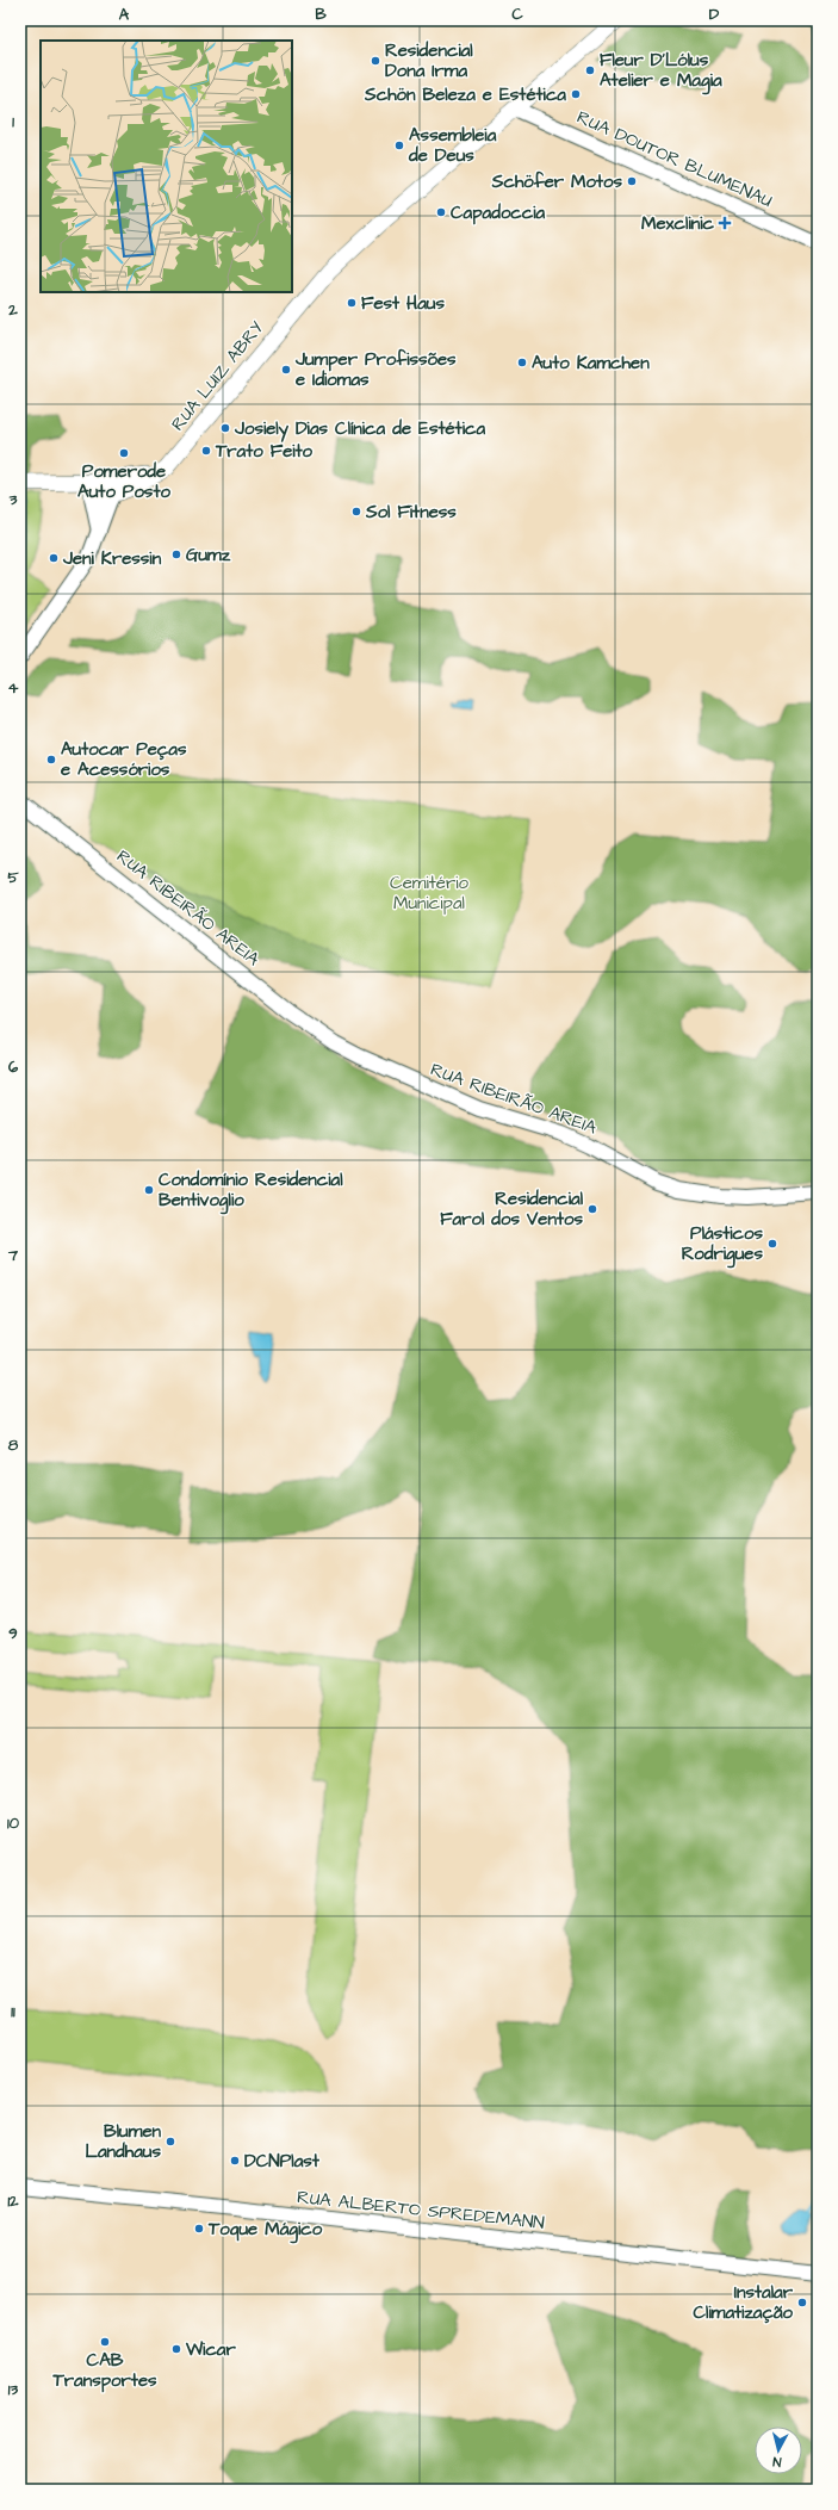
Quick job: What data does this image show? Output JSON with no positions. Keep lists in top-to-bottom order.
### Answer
{
  "streets": {
    "main road": ["RUA LUIZ ABRY"],
    "street": ["RUA DOUTOR BLUMENAU", "RUA RIBEIRÃO AREIA", "RUA ALBERTO SPREDEMANN"]
  },
  "crossings": [
    ["RUA DOUTOR BLUMENAU", "RUA LUIZ ABRY"]
  ],
  "parks": ["Cemitério Municipal"],
  "places": {
    "other": [
      "Residencial Dona Irma",
      "Fleur D'Lólus Atelier e Magia",
      "Schön Beleza e Estética",
      "Assembleia de Deus",
      "Schöfer Motos",
      "Capadoccia",
      "Fest Haus",
      "Auto Kamchen",
      "Jumper Profissões e Idiomas",
      "Josiely Dias Clínica de Estética",
      "Trato Feito",
      "Pomerode Auto Posto",
      "Sol Fitness",
      "Gumz",
      "Jeni Kressin",
      "Autocar Peças e Acessórios",
      "Condomínio Residencial Bentivoglio",
      "Residencial Farol dos Ventos",
      "Plásticos Rodrigues",
      "Blumen Landhaus",
      "DCNPlast",
      "Toque Mágico",
      "Instalar Climatização",
      "CAB Transportes",
      "Wicar"
    ],
    "health": ["Mexclinic"]
  },
  "north": "bottom",
  "grid": {
    "columns": [
      "A",
      "B",
      "C",
      "D"
    ],
    "rows": [
      "1",
      "2",
      "3",
      "4",
      "5",
      "6",
      "7",
      "8",
      "9",
      "10",
      "11",
      "12",
      "13"
    ]
  }
}
